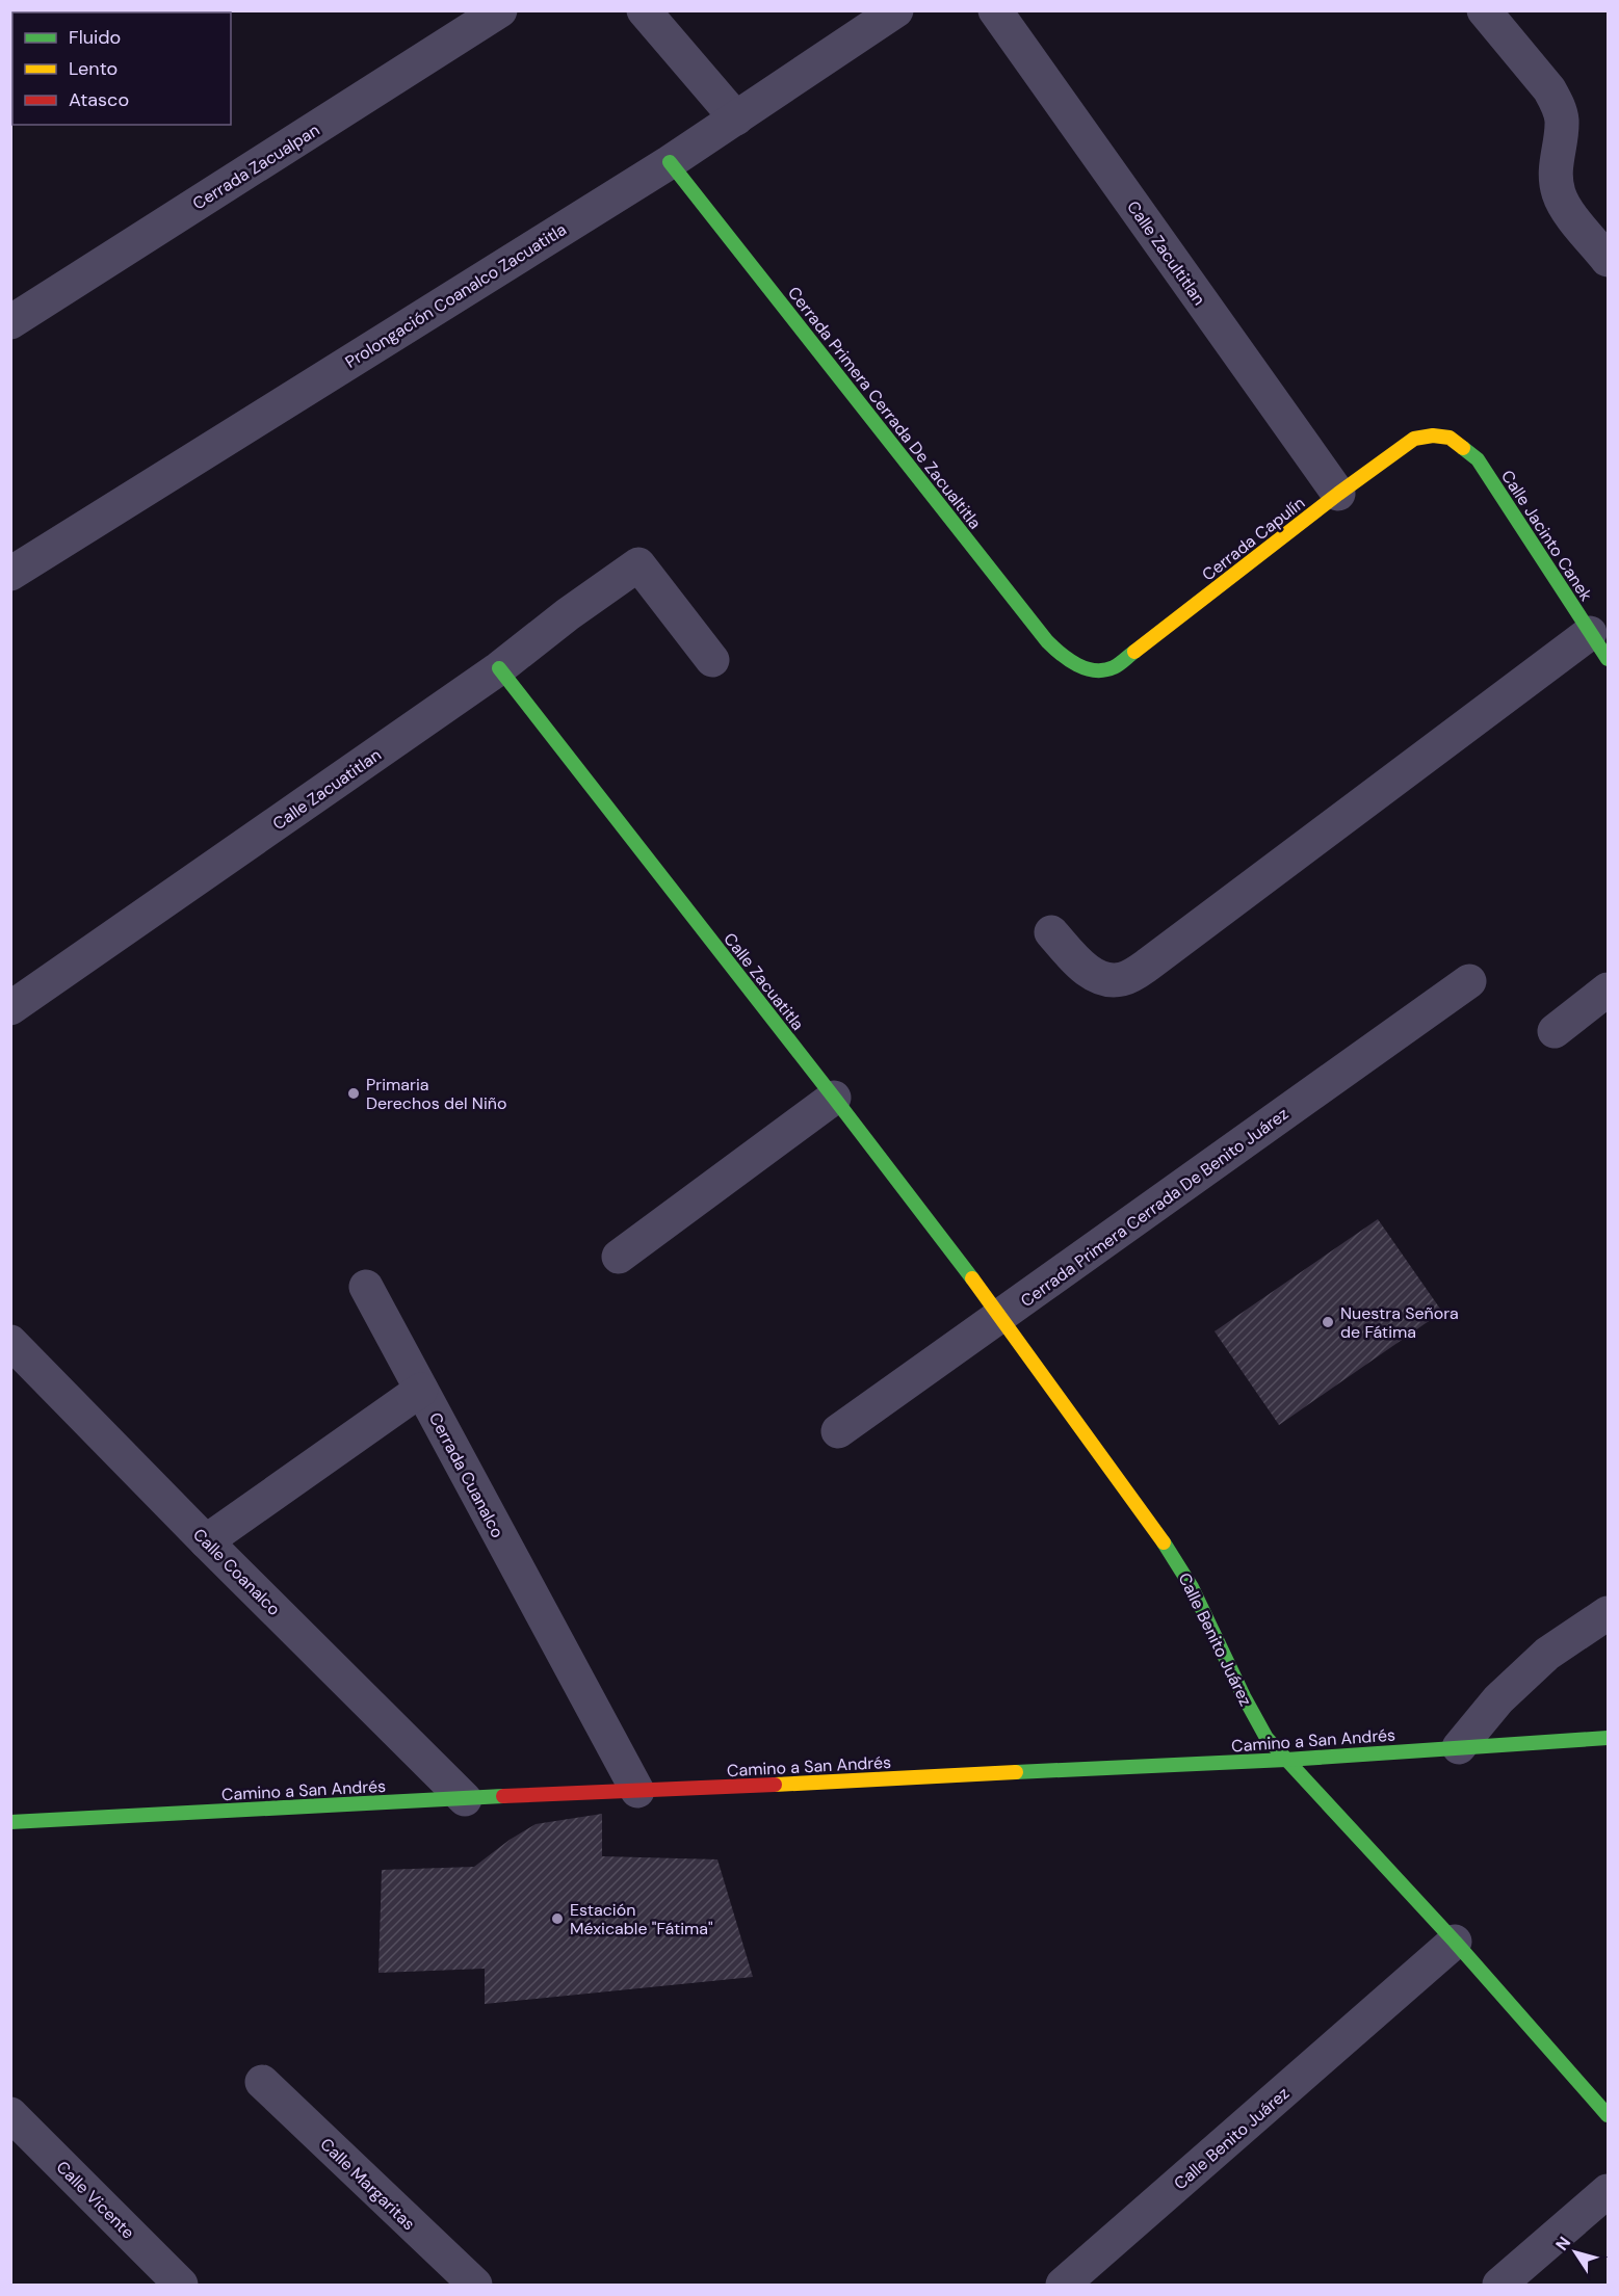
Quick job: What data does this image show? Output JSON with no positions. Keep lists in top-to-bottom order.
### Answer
{
  "streets": {
    "street": [
      "Cerrada Zacualpan",
      "Calle Zacultitlan",
      "Prolongación Coanalco Zacuatitla",
      "Cerrada Primera Cerrada De Zacualtitla",
      "Calle Jacinto Canek",
      "Cerrada Capulín",
      "Calle Zacuatitlan",
      "Calle Zacuatitla",
      "Cerrada Primera Cerrada De Benito Juárez",
      "Cerrada Cuanalco",
      "Calle Coanalco",
      "Calle Benito Juárez",
      "Camino a San Andrés",
      "Calle Margaritas",
      "Calle Vicente"
    ]
  },
  "crossings": [
    ["Calle Zacultitlan", "Cerrada Capulín"],
    ["Prolongación Coanalco Zacuatitla", "Cerrada Primera Cerrada De Zacualtitla"],
    ["Cerrada Primera Cerrada De Zacualtitla", "Cerrada Capulín"],
    ["Calle Jacinto Canek", "Cerrada Capulín"],
    ["Calle Zacuatitlan", "Calle Zacuatitla"],
    ["Calle Zacuatitla", "Cerrada Primera Cerrada De Benito Juárez"],
    ["Calle Zacuatitla", "Calle Benito Juárez"],
    ["Cerrada Primera Cerrada De Benito Juárez", "Calle Benito Juárez"],
    ["Cerrada Cuanalco", "Camino a San Andrés"],
    ["Calle Coanalco", "Camino a San Andrés"],
    ["Calle Benito Juárez", "Camino a San Andrés"]
  ],
  "places": ["Primaria Derechos del Niño", "Nuestra Señora de Fátima", "Estación Méxicable \"Fátima\""],
  "legend": ["Fluido", "Lento", "Atasco"],
  "north": "top left"
}
